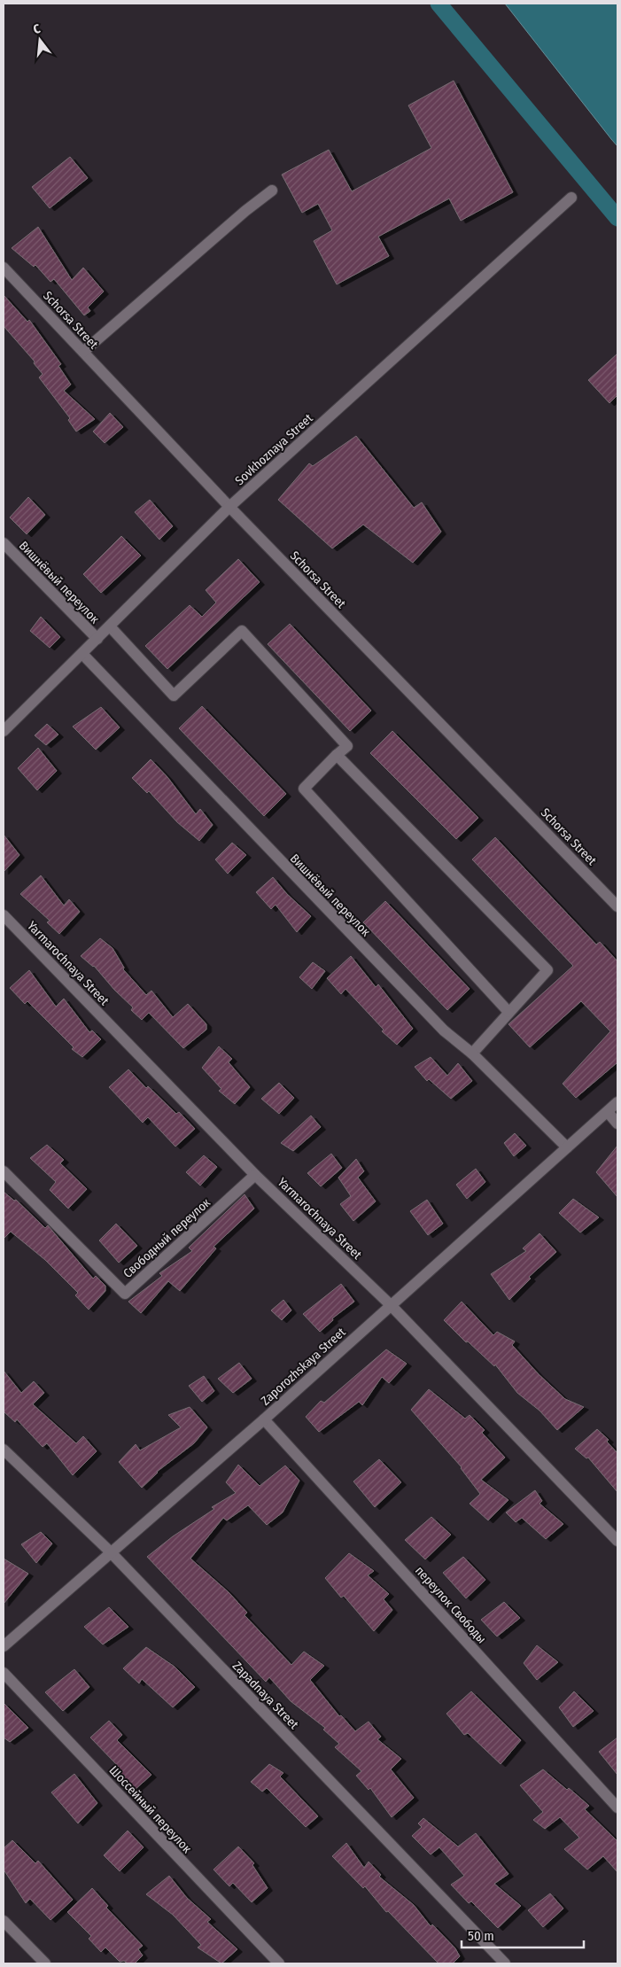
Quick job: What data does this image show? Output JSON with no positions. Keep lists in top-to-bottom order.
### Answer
{
  "streets": {
    "street": [
      "Schorsa Street",
      "Sovkhoznaya Street",
      "Вишнёвый переулок",
      "Yarmarochnaya Street",
      "Свободный переулок",
      "Zaporozhskaya Street",
      "переулок Свободы",
      "Zapadnaya Street",
      "Шоссейный переулок"
    ]
  },
  "crossings": [
    ["Schorsa Street", "Sovkhoznaya Street"],
    ["Sovkhoznaya Street", "Вишнёвый переулок"],
    ["Вишнёвый переулок", "Zaporozhskaya Street"],
    ["Yarmarochnaya Street", "Свободный переулок"],
    ["Yarmarochnaya Street", "Zaporozhskaya Street"],
    ["Zaporozhskaya Street", "переулок Свободы"],
    ["Zaporozhskaya Street", "Zapadnaya Street"]
  ],
  "scale_bar": "50 m",
  "north": "top"
}
